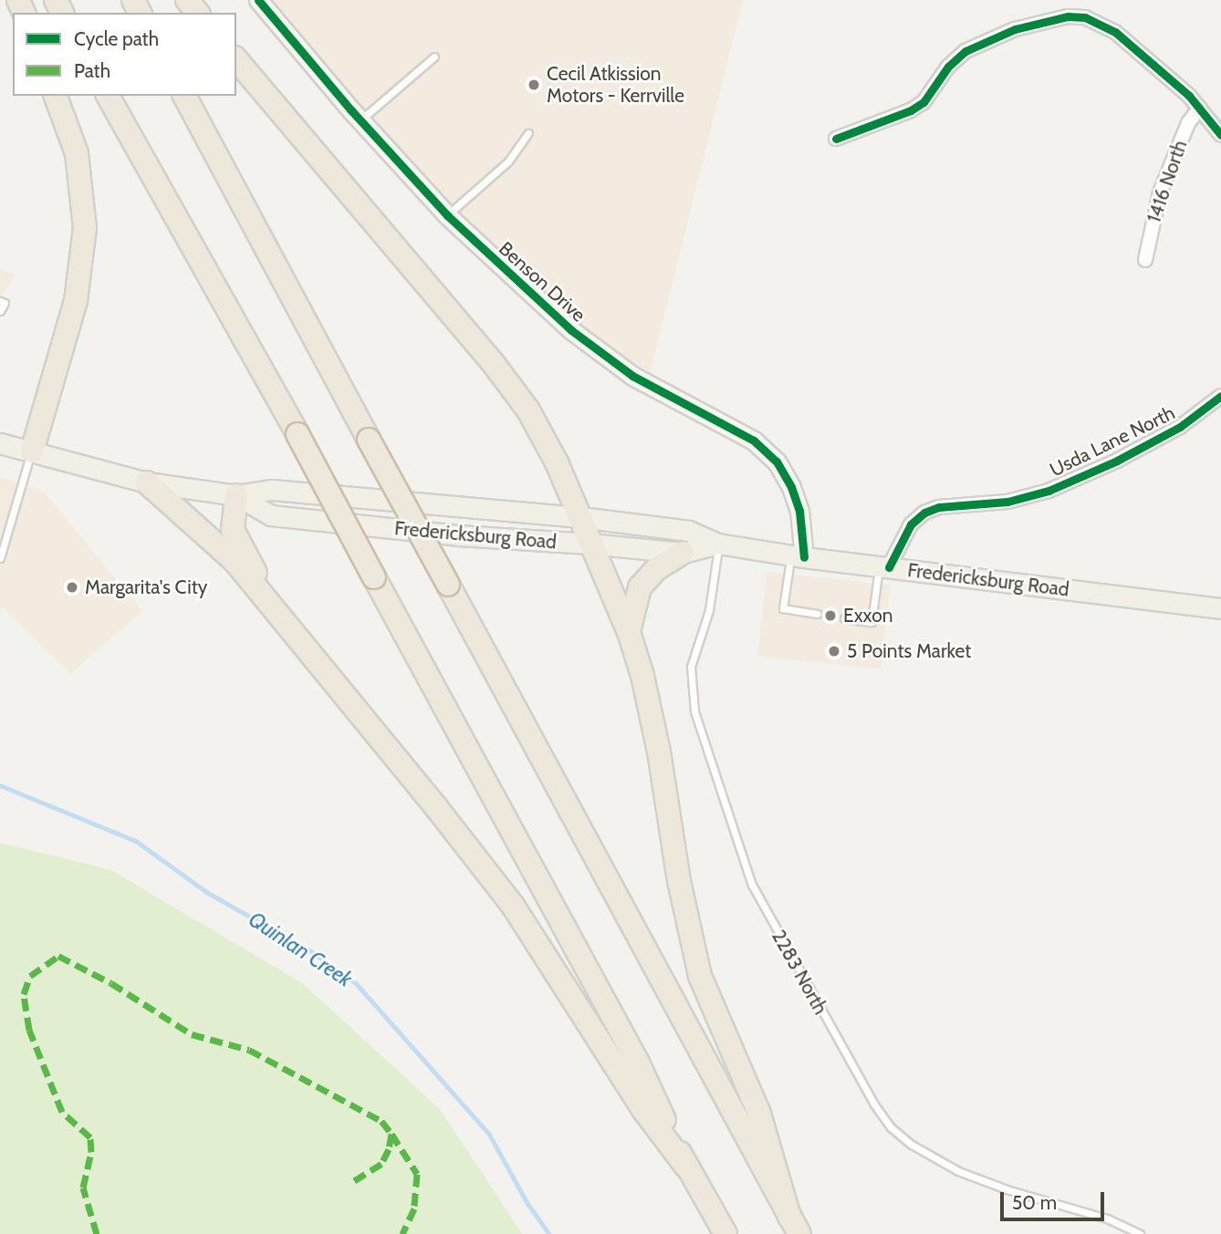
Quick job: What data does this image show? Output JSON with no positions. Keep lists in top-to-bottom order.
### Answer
{
  "streets": {
    "main road": ["Fredericksburg Road"],
    "street": ["1416 North", "Benson Drive", "Usda Lane North"],
    "lane": ["2283 North"]
  },
  "crossings": [
    ["Benson Drive", "Fredericksburg Road"],
    ["Usda Lane North", "Fredericksburg Road"],
    ["Fredericksburg Road", "2283 North"]
  ],
  "water": ["Quinlan Creek"],
  "places": [
    "Cecil Atkission Motors - Kerrville",
    "Margarita's City",
    "Exxon",
    "5 Points Market"
  ],
  "legend": ["Cycle path", "Path"],
  "scale_bar": "50 m"
}
